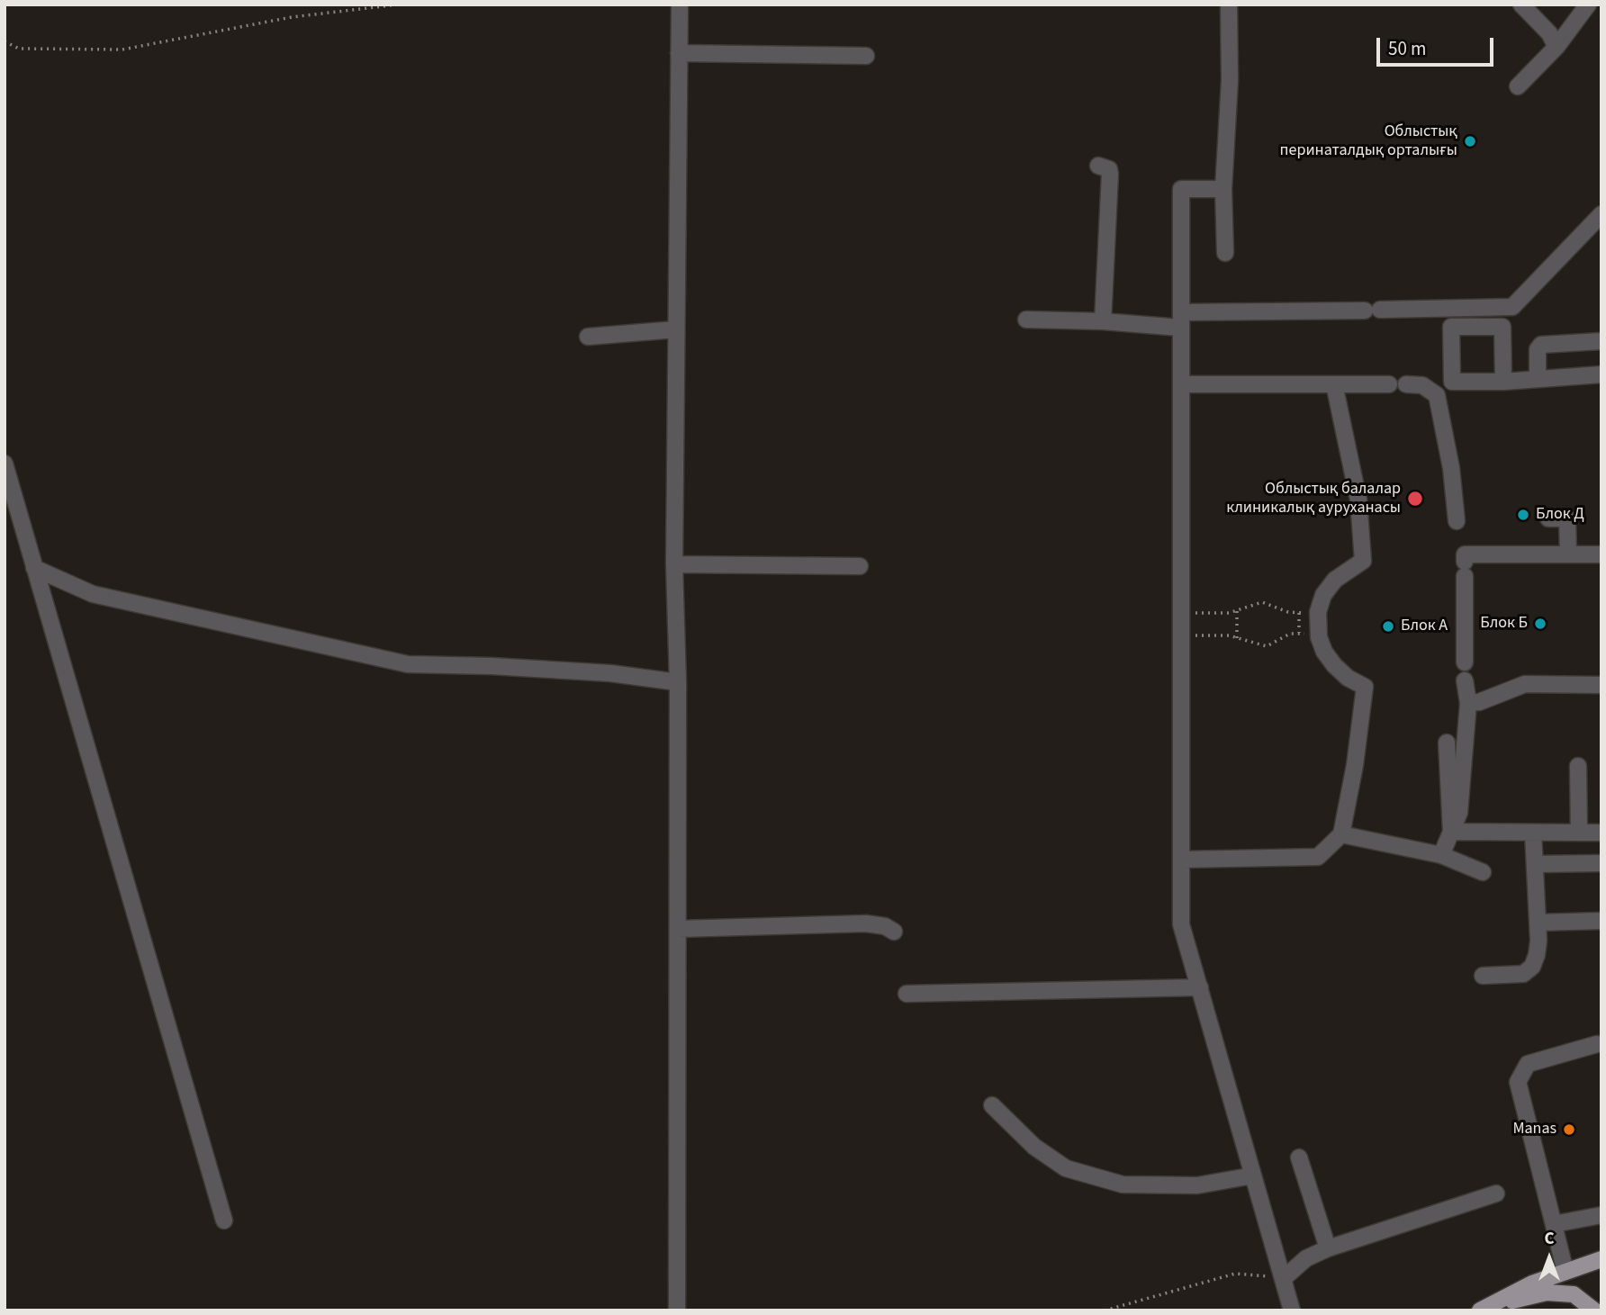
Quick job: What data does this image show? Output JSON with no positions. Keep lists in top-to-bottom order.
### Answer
{
  "places": [
    "Облыстық перинаталдық орталығы",
    "Облыстық балалар клиникалық ауруханасы",
    "Блок Д",
    "Блок Б",
    "Блок А",
    "Manas"
  ],
  "scale_bar": "50 m",
  "north": "top"
}
